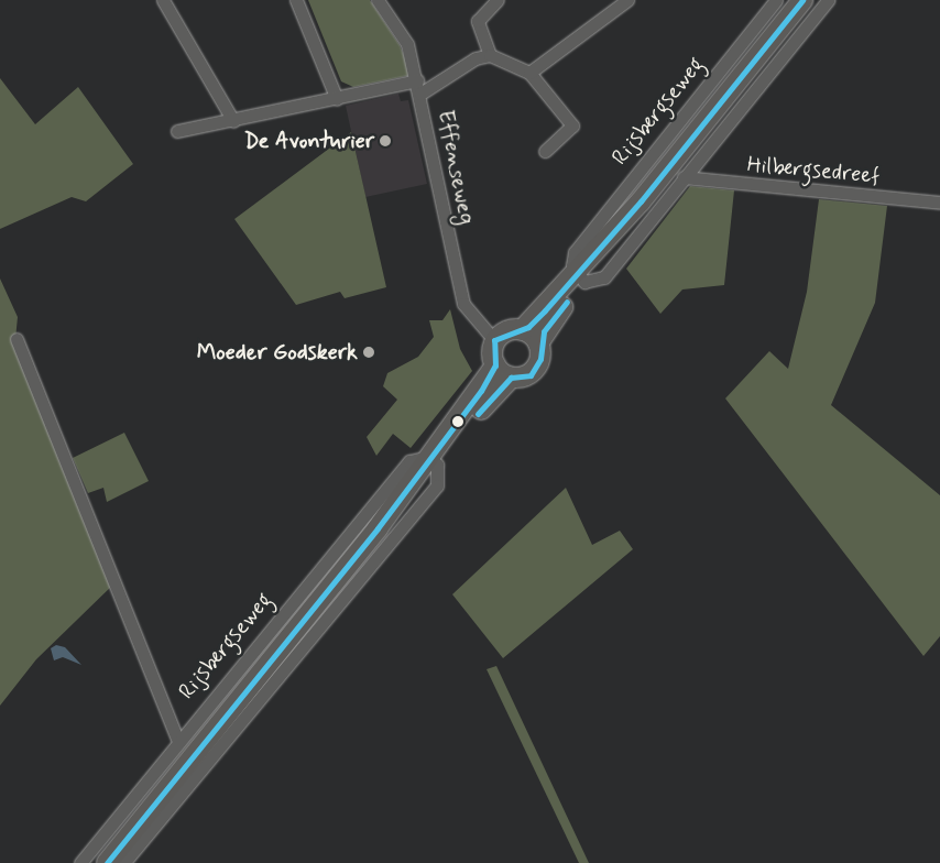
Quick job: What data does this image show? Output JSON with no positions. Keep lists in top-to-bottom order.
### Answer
{
  "streets": {
    "main road": ["Rijsbergseweg"],
    "street": ["Effenseweg", "Hilbergsedreef"]
  },
  "crossings": [
    ["Rijsbergseweg", "Effenseweg"]
  ],
  "places": ["De Avonturier", "Moeder Godskerk"]
}
